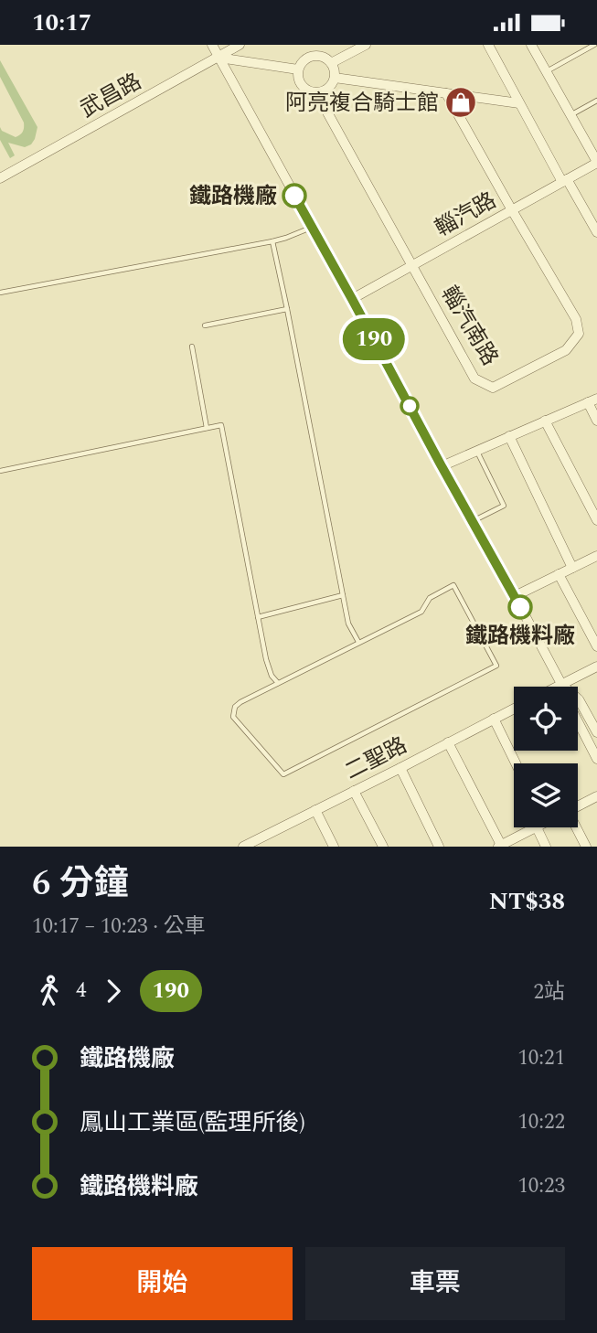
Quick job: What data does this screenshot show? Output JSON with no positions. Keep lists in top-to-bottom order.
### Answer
{
  "streets": {
    "street": [
      "武昌路",
      "輜汽路",
      "輜汽南路",
      "二聖路"
    ]
  },
  "crossings": [
    ["輜汽路", "輜汽南路"]
  ],
  "places": {
    "shop": ["阿亮複合騎士館"],
    "other": ["鐵路機廠", "鐵路機料廠"]
  },
  "lines": ["bus line 190"],
  "page": {
    "status": "10:17",
    "on_map": "190",
    "heading": ["6 分鐘", "10:17 – 10:23 · 公車", "NT$38"],
    "legs": ["4", "190", "2站"],
    "list": [
      {
        "name": "鐵路機廠",
        "value": "10:21"
      },
      {
        "name": "鳳山工業區(監理所後)",
        "value": "10:22"
      },
      {
        "name": "鐵路機料廠",
        "value": "10:23"
      }
    ],
    "buttons": ["開始", "車票"]
  }
}
